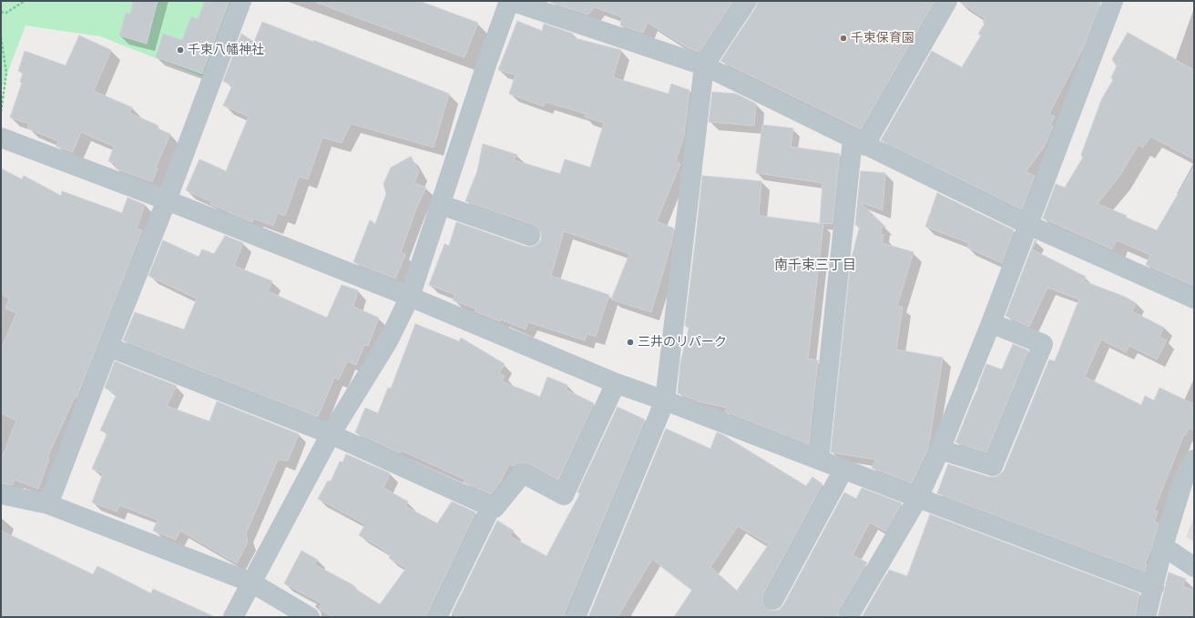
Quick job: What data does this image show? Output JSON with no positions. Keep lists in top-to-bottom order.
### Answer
{
  "districts": ["南千束三丁目"],
  "places": ["千束保育園", "千束八幡神社", "三井のリパーク"]
}
